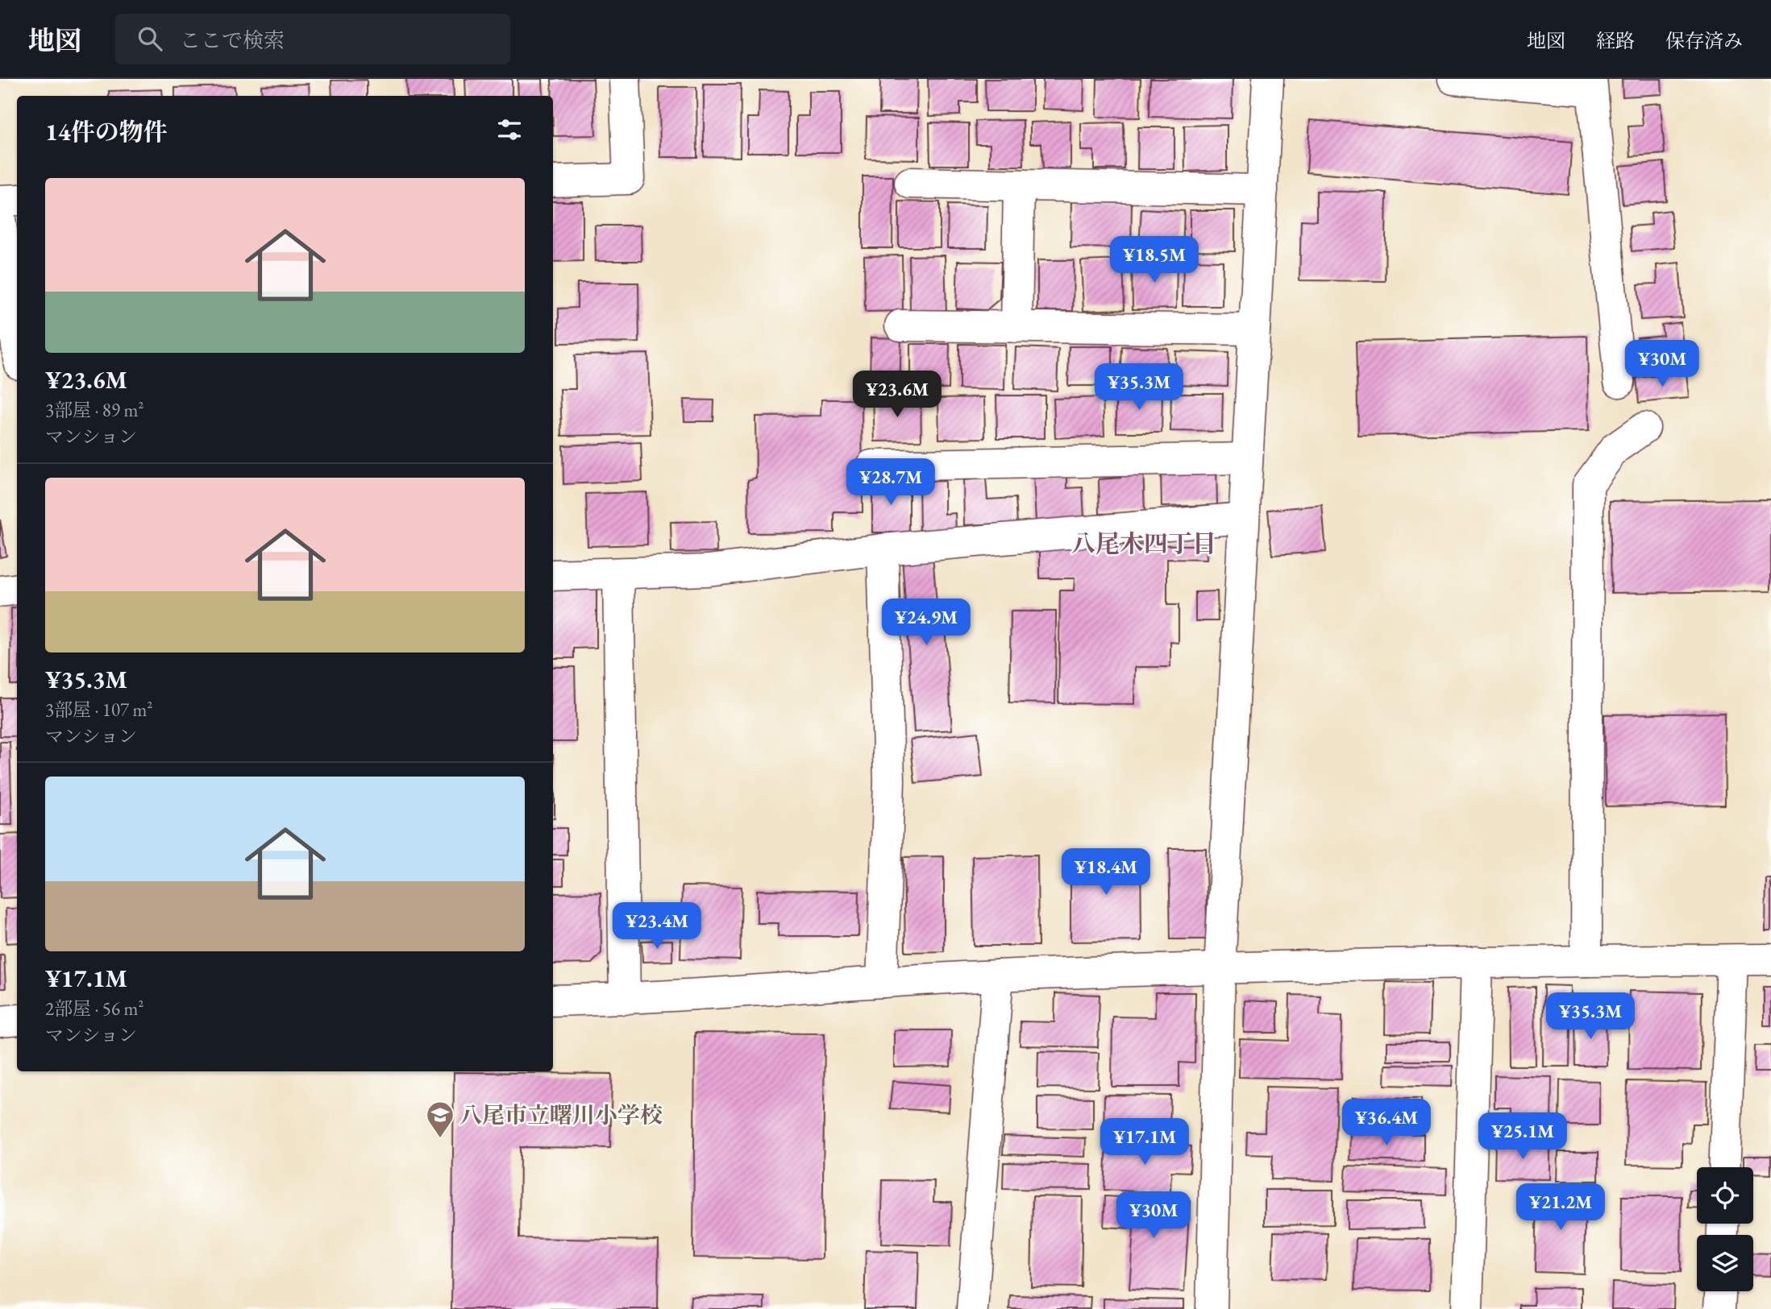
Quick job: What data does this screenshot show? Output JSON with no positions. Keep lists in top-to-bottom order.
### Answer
{
  "districts": ["八尾木四丁目"],
  "places": {
    "school or university": ["八尾市立曙川小学校"]
  },
  "page": {
    "header": "地図",
    "search": "ここで検索",
    "nav": ["地図", "経路", "保存済み"],
    "heading": "14件の物件",
    "list": [
      {
        "name": "¥23.6M",
        "note": "3部屋 · 89 m² · マンション"
      },
      {
        "name": "¥35.3M",
        "note": "3部屋 · 107 m² · マンション"
      },
      {
        "name": "¥17.1M",
        "note": "2部屋 · 56 m² · マンション"
      }
    ],
    "price": [
      "¥18.5M",
      "¥30M",
      "¥35.3M",
      "¥23.6M",
      "¥28.7M",
      "¥24.9M",
      "¥18.4M",
      "¥23.4M",
      "¥35.3M",
      "¥36.4M",
      "¥25.1M",
      "¥17.1M",
      "¥21.2M",
      "¥30M"
    ]
  }
}
